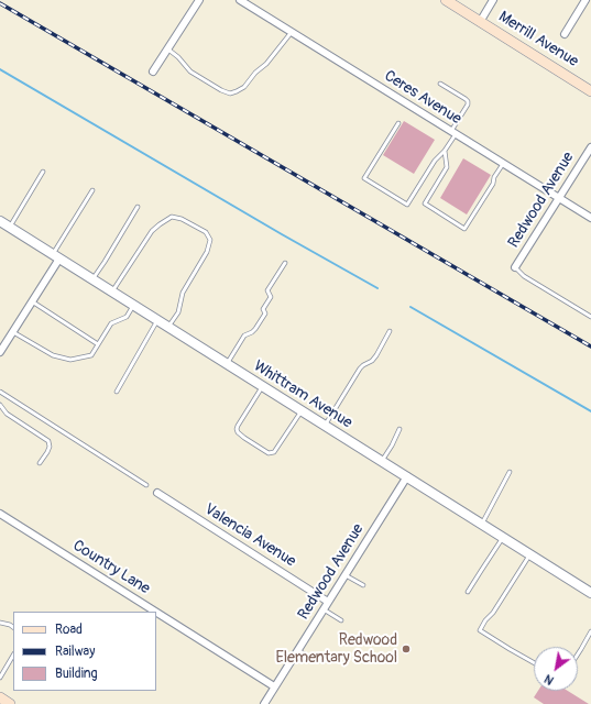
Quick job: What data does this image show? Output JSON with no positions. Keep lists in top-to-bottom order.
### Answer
{
  "streets": {
    "main road": ["Merrill Avenue"],
    "street": [
      "Ceres Avenue",
      "Redwood Avenue",
      "Whittram Avenue",
      "Valencia Avenue",
      "Country Lane"
    ]
  },
  "crossings": [
    ["Ceres Avenue", "Redwood Avenue"],
    ["Redwood Avenue", "Whittram Avenue"],
    ["Redwood Avenue", "Valencia Avenue"],
    ["Redwood Avenue", "Country Lane"]
  ],
  "places": ["Redwood Elementary School"],
  "legend": ["Road", "Railway", "Building"],
  "north": "bottom left"
}
